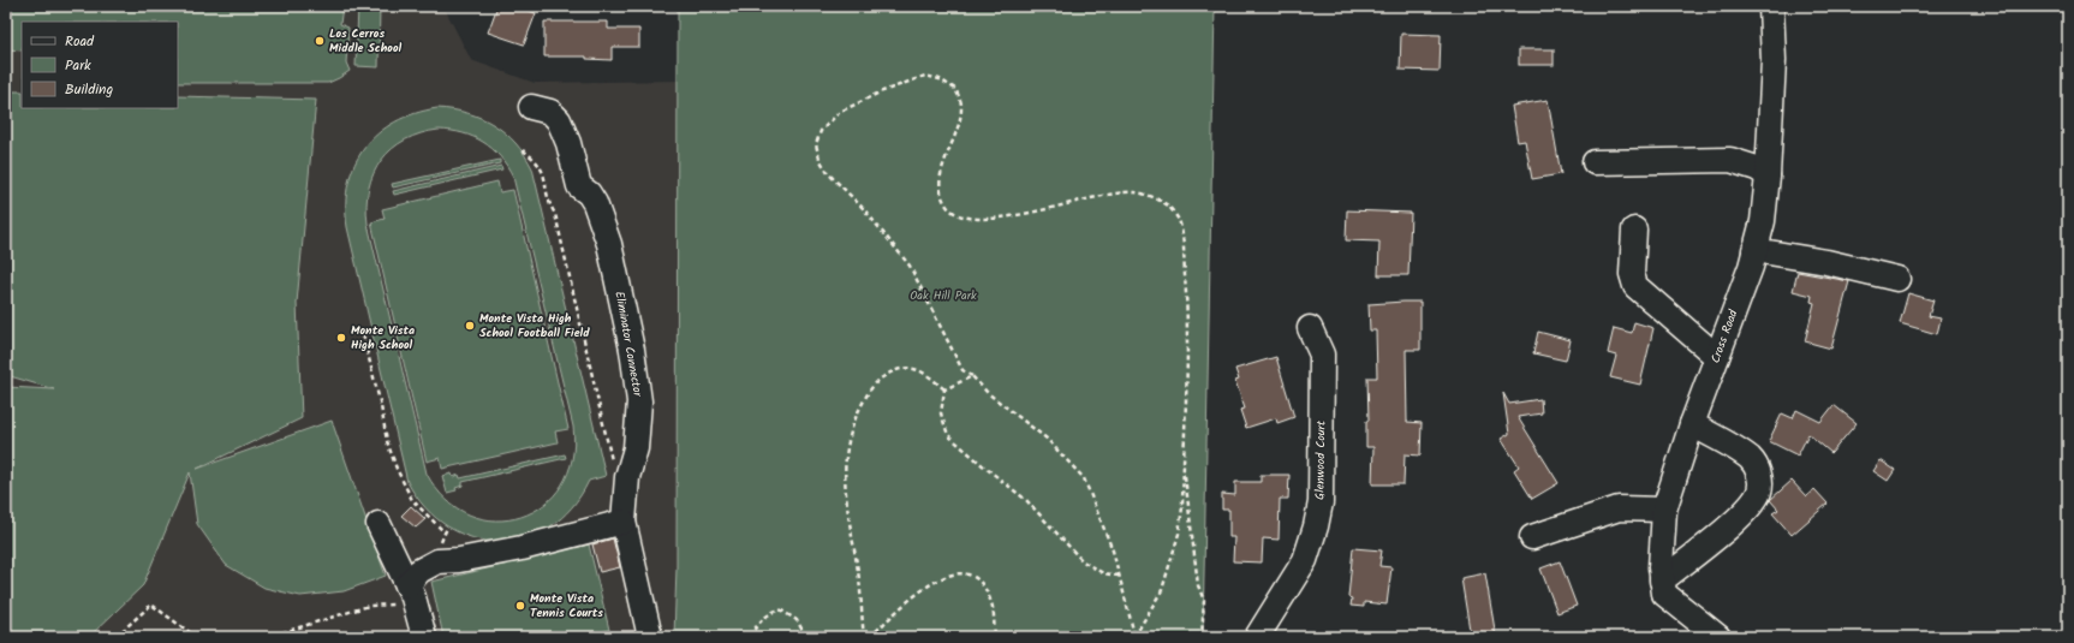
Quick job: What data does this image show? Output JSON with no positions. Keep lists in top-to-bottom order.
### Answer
{
  "streets": {
    "street": ["Cross Road", "Eliminator Connector", "Glenwood Court"]
  },
  "parks": ["Oak Hill Park"],
  "places": [
    "Los Cerros Middle School",
    "Monte Vista High School Football Field",
    "Monte Vista High School",
    "Monte Vista Tennis Courts"
  ],
  "legend": ["Road", "Park", "Building"]
}
